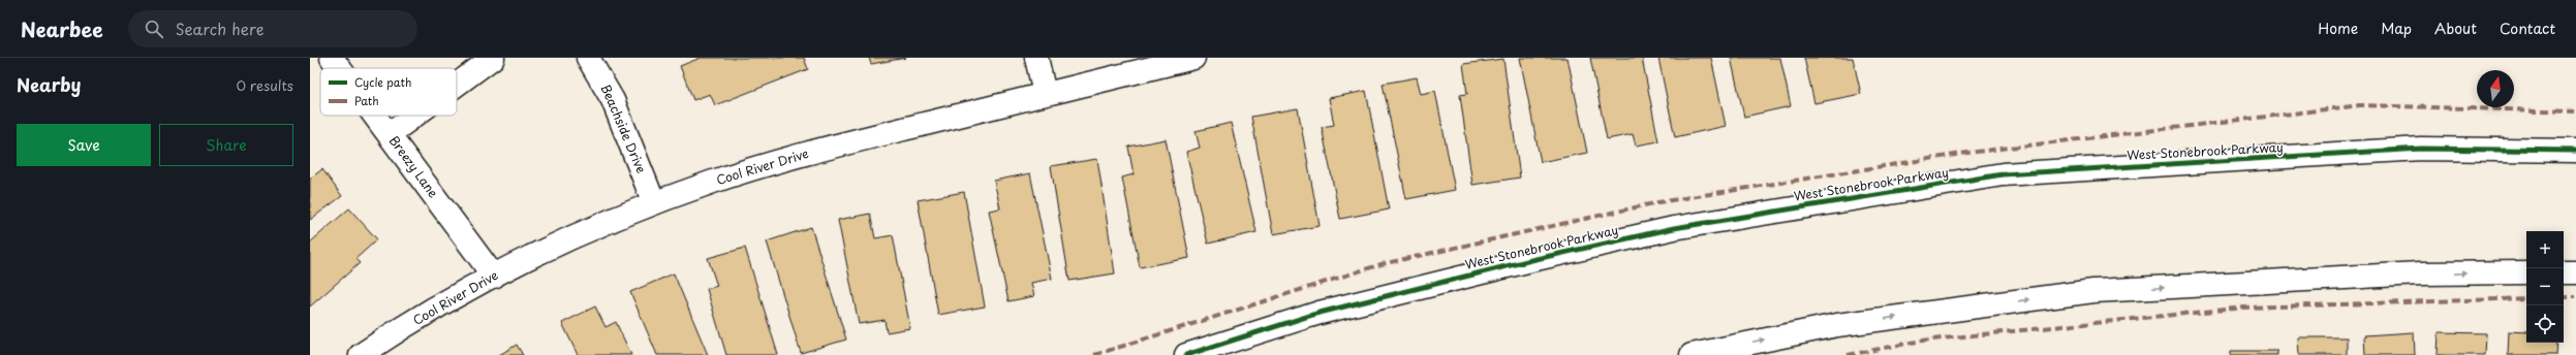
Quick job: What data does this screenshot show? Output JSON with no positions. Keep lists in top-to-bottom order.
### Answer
{
  "streets": {
    "street": [
      "Beachside Drive",
      "West Stonebrook Parkway",
      "Breezy Lane",
      "Cool River Drive"
    ]
  },
  "crossings": [
    ["Beachside Drive", "Cool River Drive"],
    ["Breezy Lane", "Cool River Drive"]
  ],
  "legend": ["Cycle path", "Path"],
  "north": "top",
  "page": {
    "header": "Nearbee",
    "search": "Search here",
    "nav": [
      "Home",
      "Map",
      "About",
      "Contact"
    ],
    "heading": ["Nearby", "0 results"],
    "buttons": ["Save", "Share"],
    "map_buttons": ["+", "−"]
  }
}
